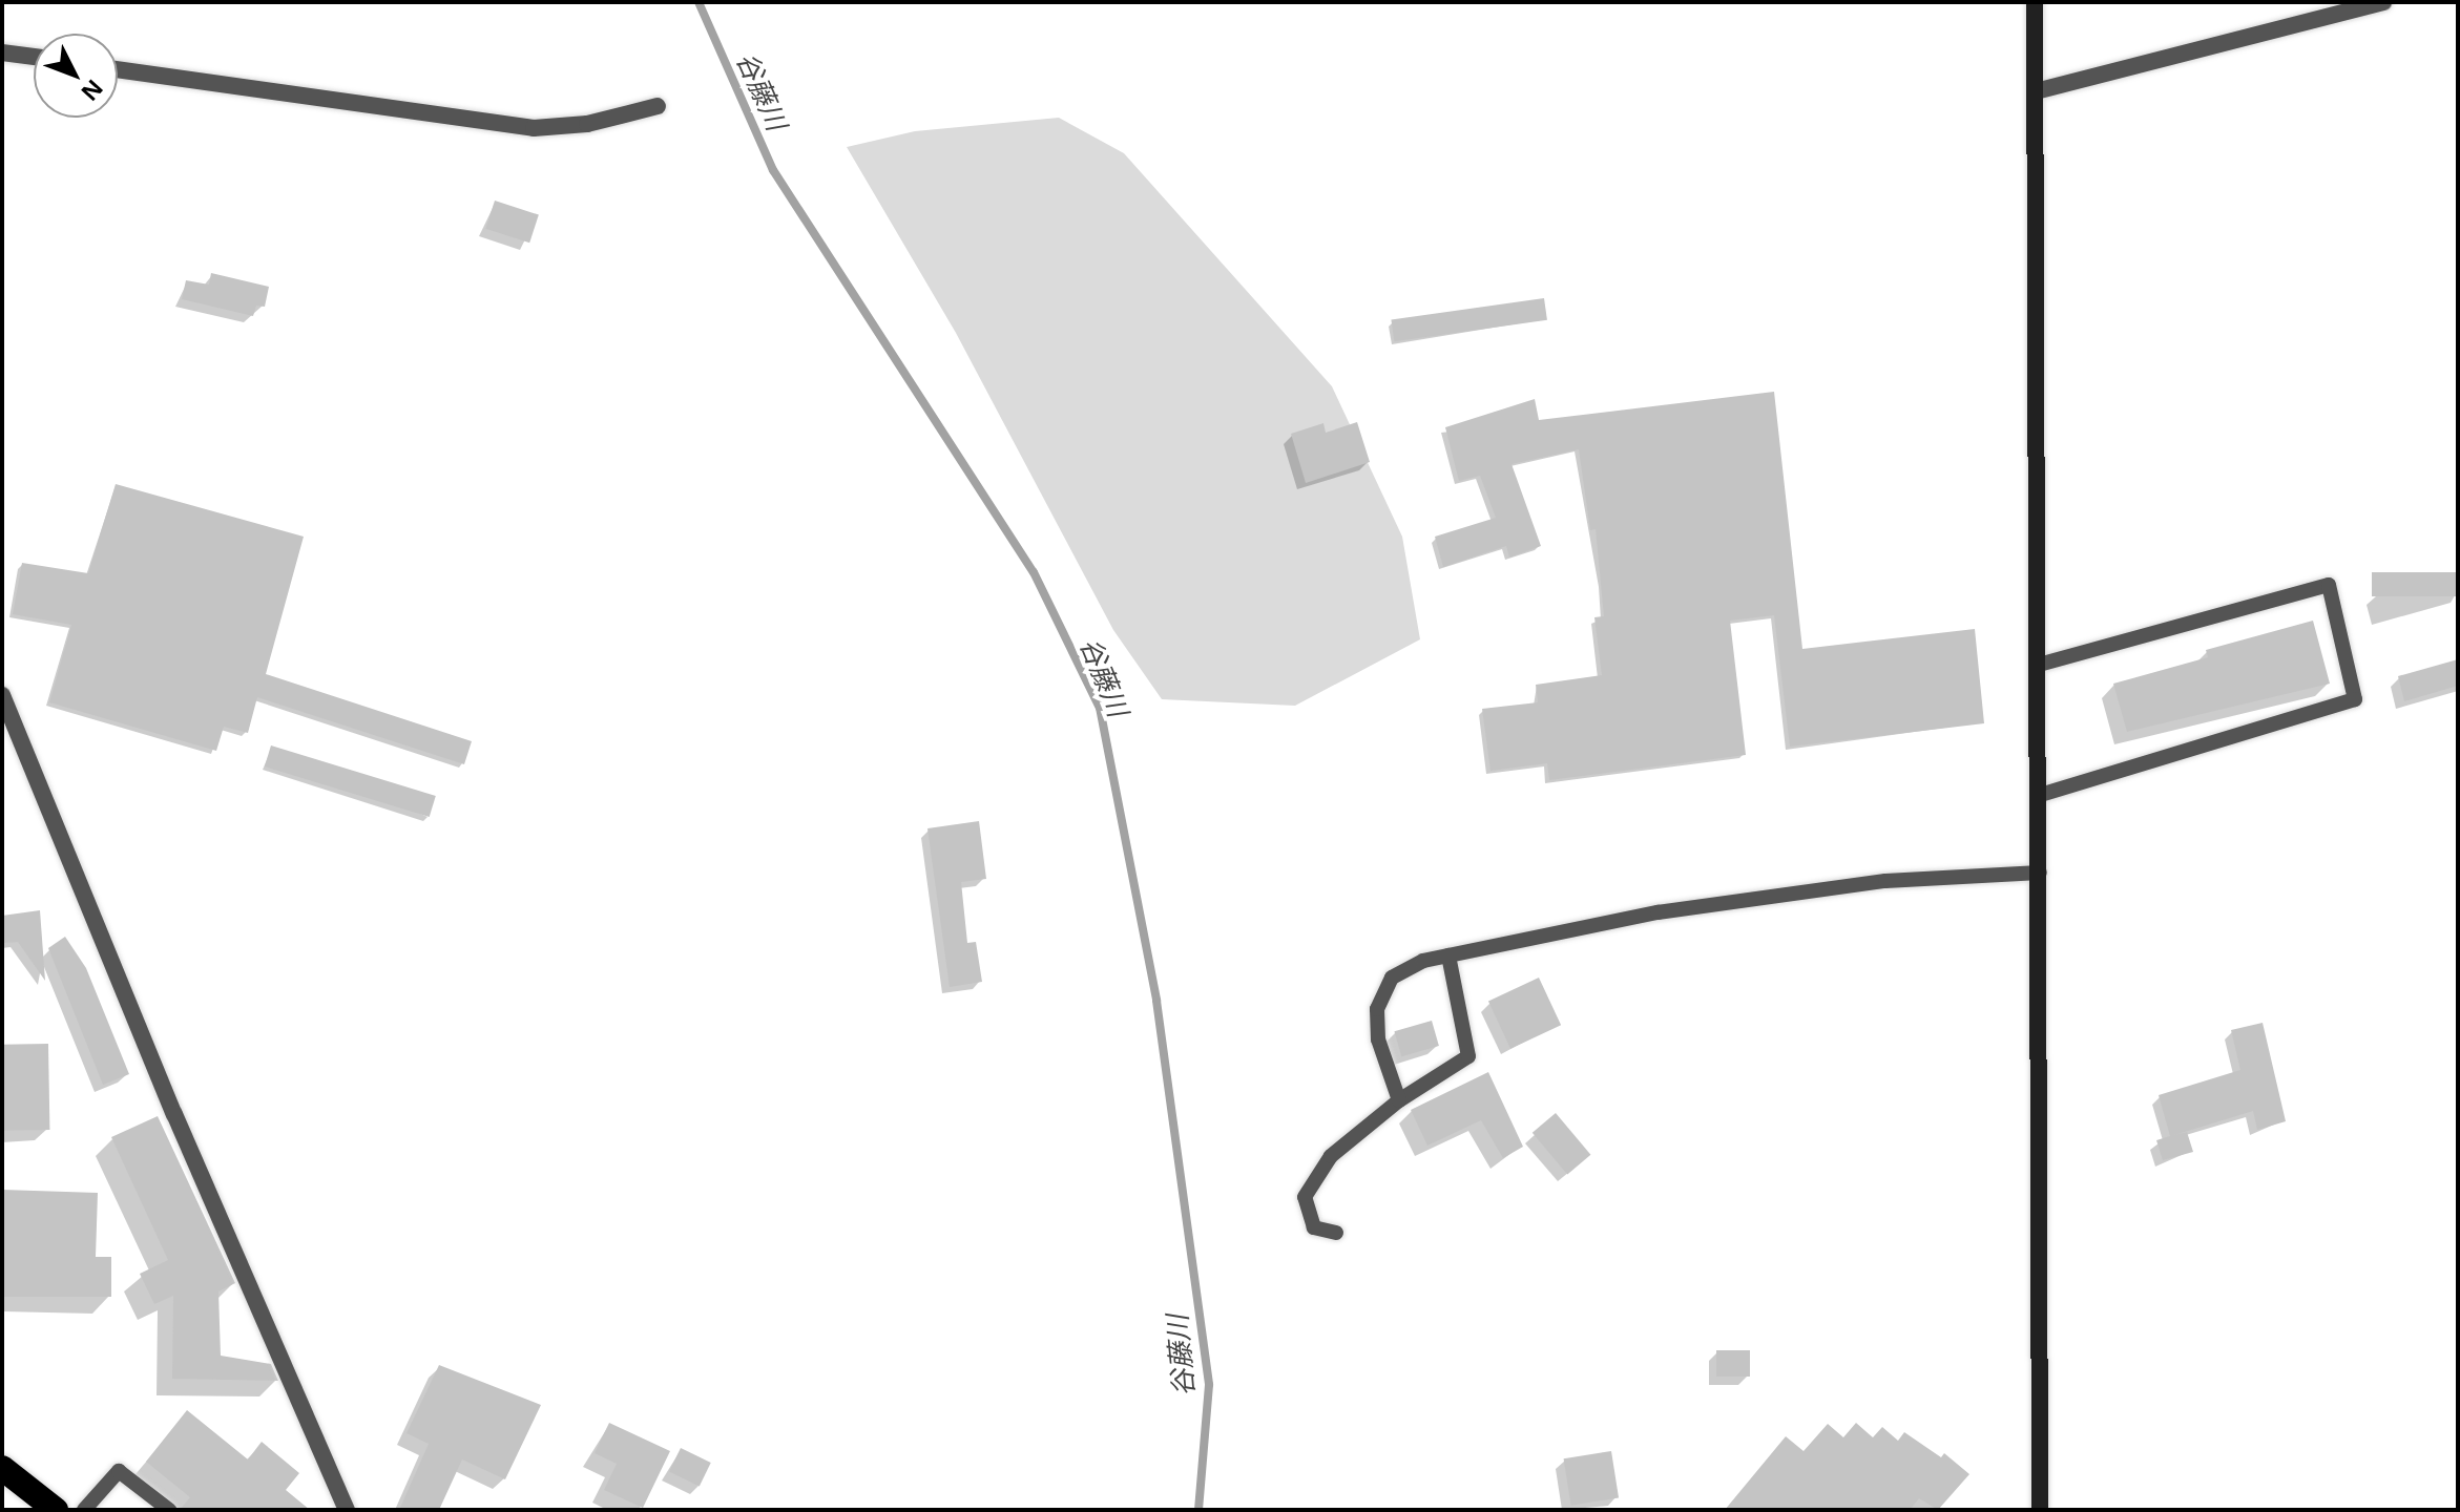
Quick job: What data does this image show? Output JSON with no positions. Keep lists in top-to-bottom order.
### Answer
{
  "water": ["谷藤川"],
  "north": "bottom right"
}
